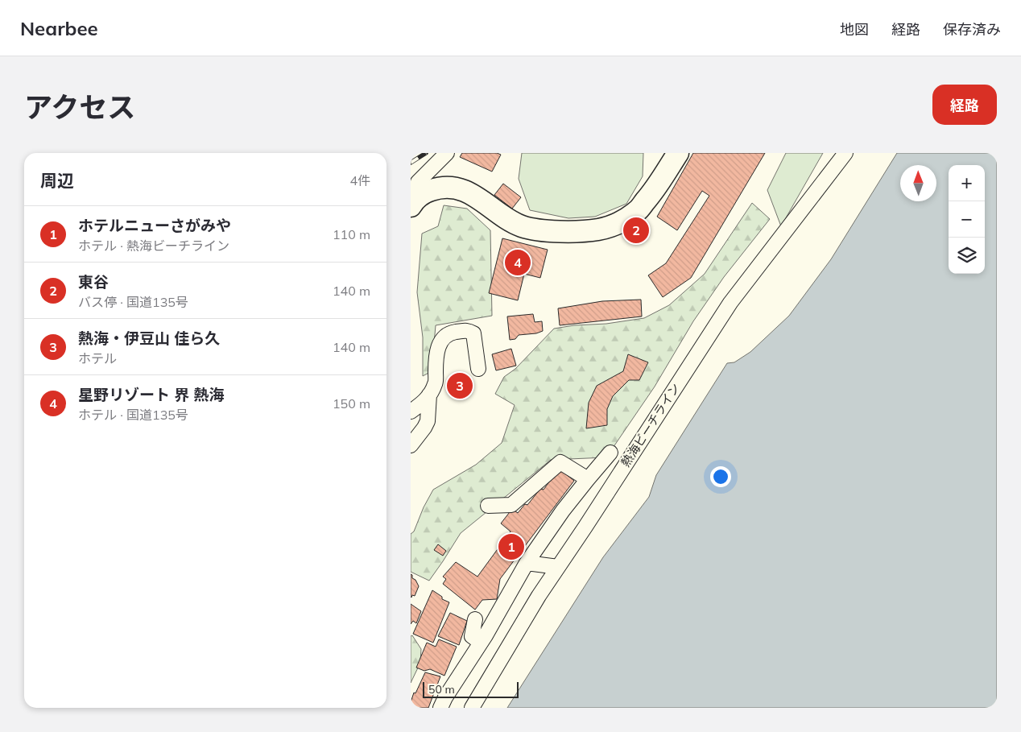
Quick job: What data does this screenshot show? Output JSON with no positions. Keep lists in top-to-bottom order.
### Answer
{
  "streets": {
    "street": ["熱海ビーチライン"]
  },
  "scale_bar": "50 m",
  "north": "top",
  "page": {
    "header": "Nearbee",
    "nav": ["地図", "経路", "保存済み"],
    "title": "アクセス",
    "buttons": "経路",
    "heading": ["周辺", "4件"],
    "map_buttons": ["+", "−"],
    "list": [
      {
        "mark": "1",
        "name": "ホテルニューさがみや",
        "note": "ホテル · 熱海ビーチライン",
        "value": "110 m"
      },
      {
        "mark": "2",
        "name": "東谷",
        "note": "バス停 · 国道135号",
        "value": "140 m"
      },
      {
        "mark": "3",
        "name": "熱海・伊豆山 佳ら久",
        "note": "ホテル",
        "value": "140 m"
      },
      {
        "mark": "4",
        "name": "星野リゾート 界 熱海",
        "note": "ホテル · 国道135号",
        "value": "150 m"
      }
    ],
    "pins": [
      "2",
      "4",
      "3",
      "1"
    ],
    "scale": "50 m"
  }
}
